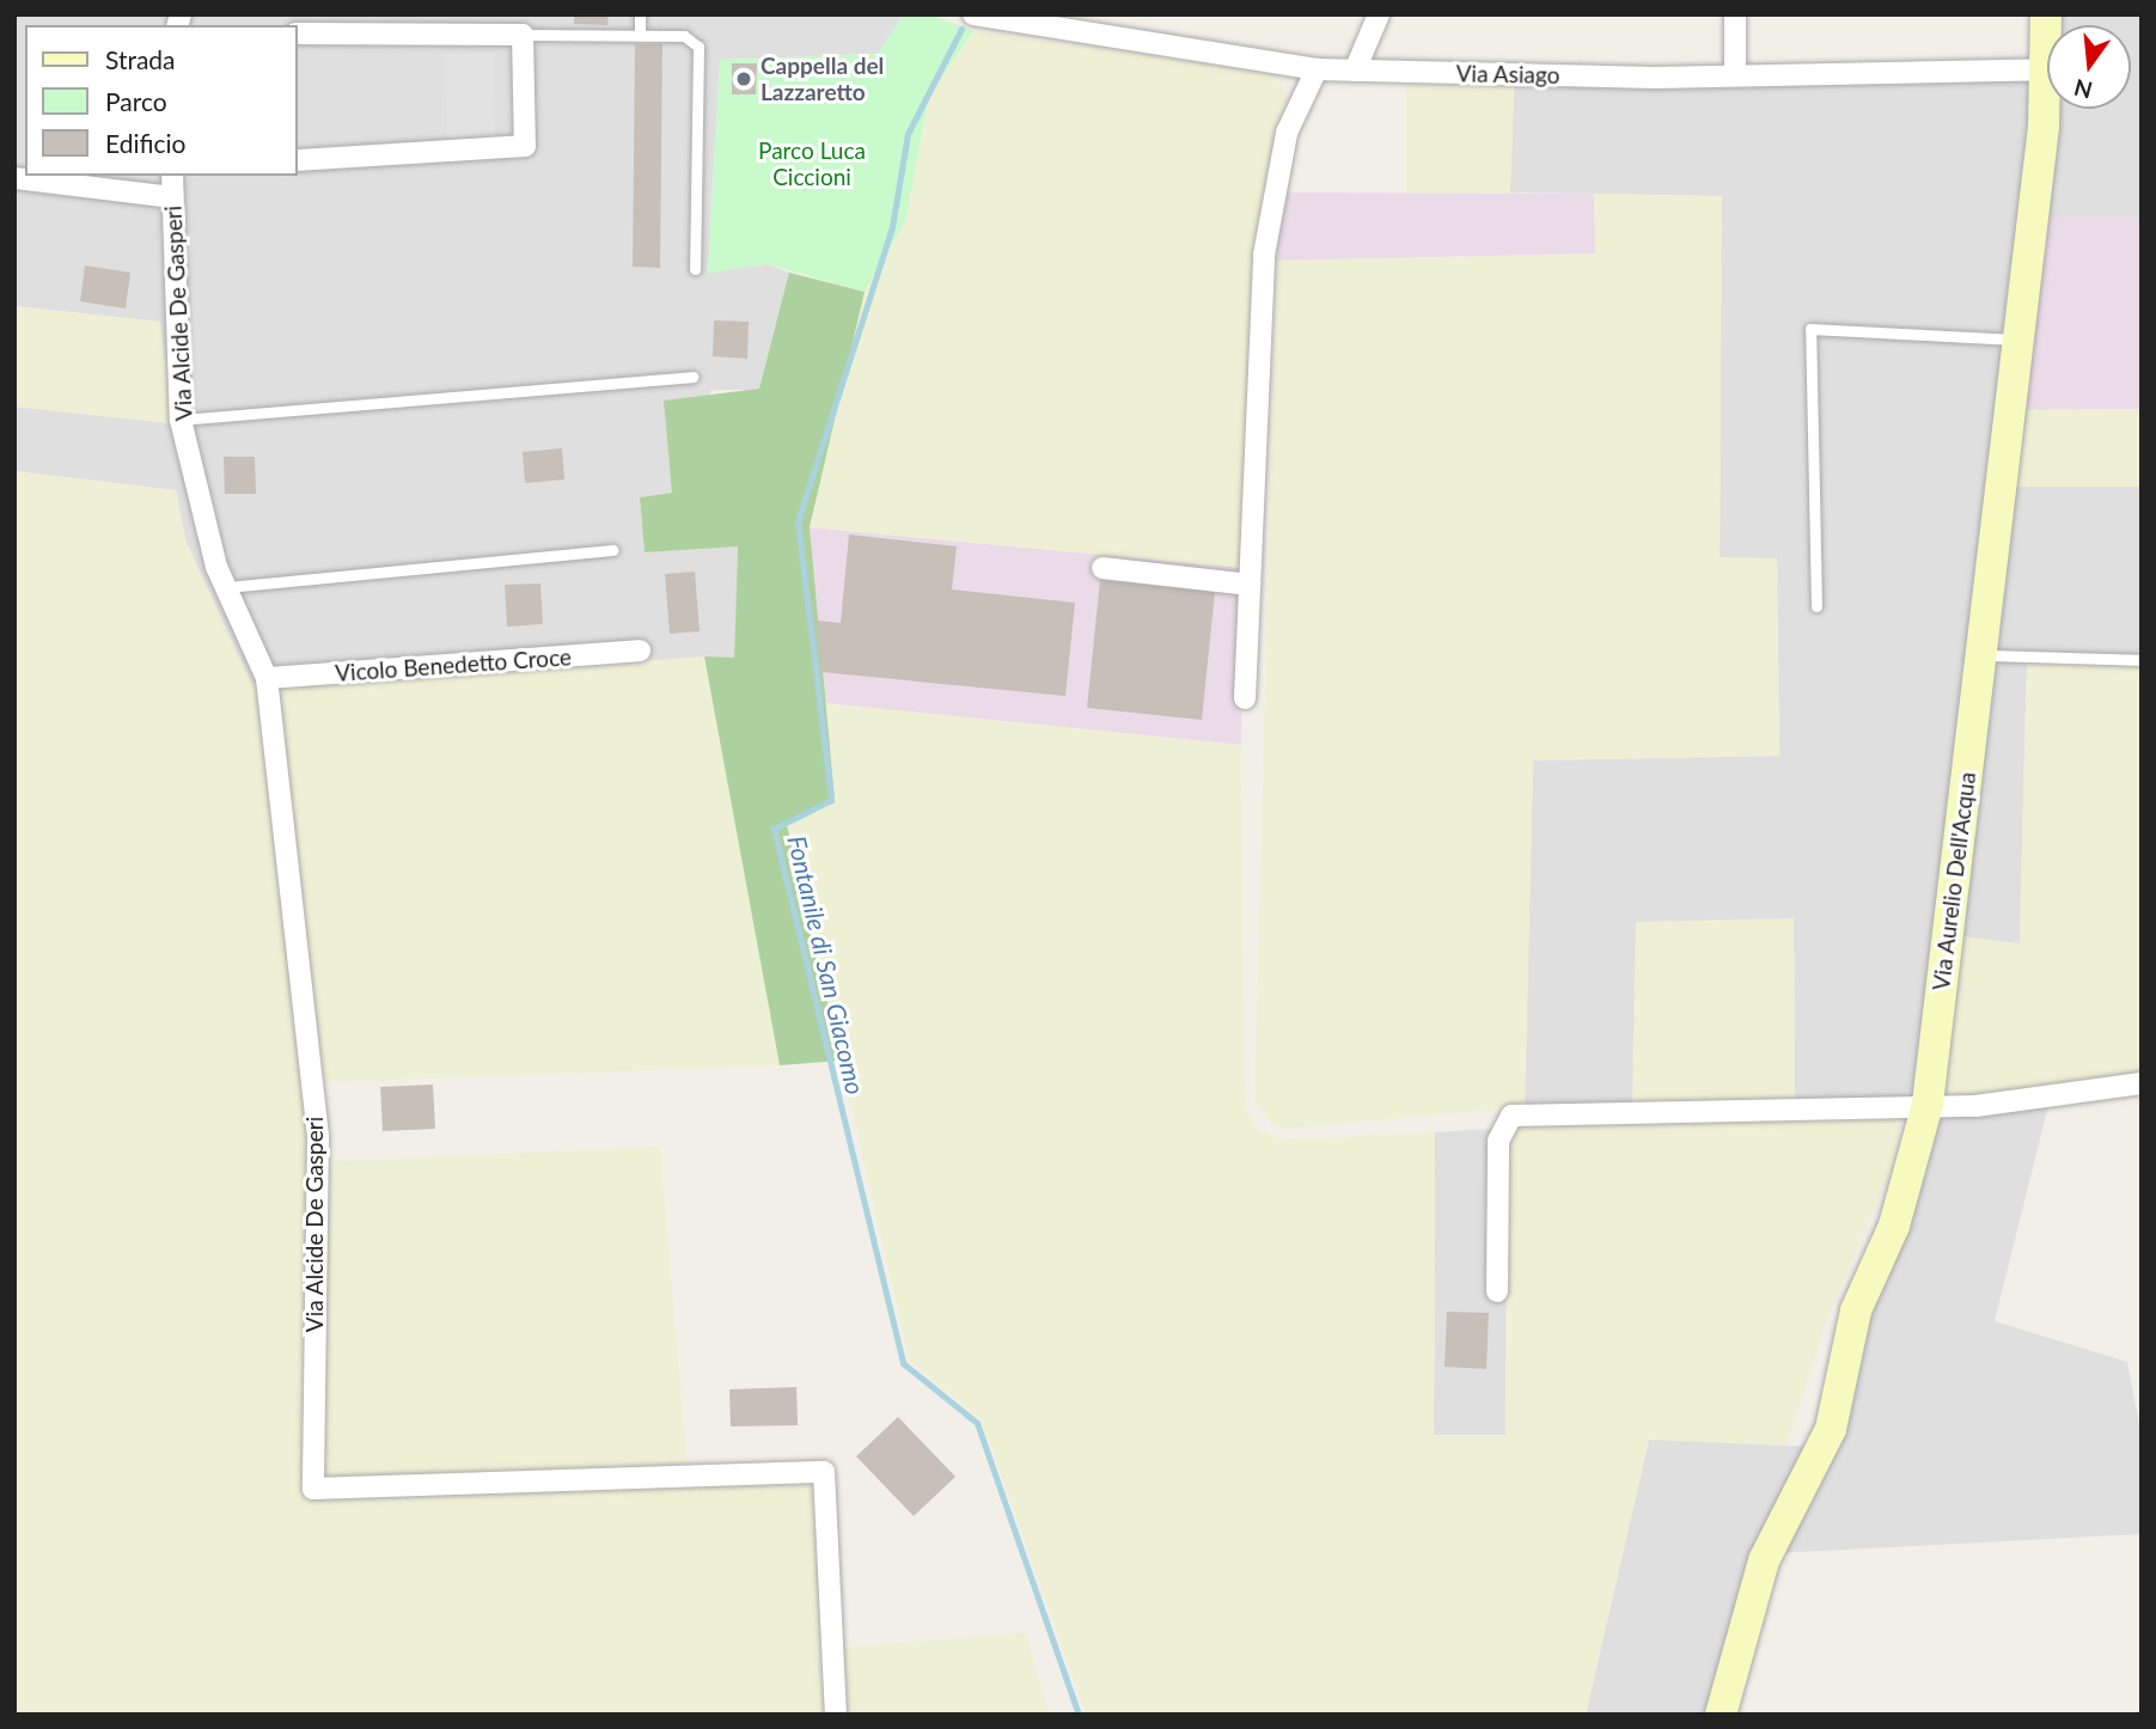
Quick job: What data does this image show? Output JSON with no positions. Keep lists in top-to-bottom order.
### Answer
{
  "streets": {
    "street": [
      "Via Asiago",
      "Via Alcide De Gasperi",
      "Vicolo Benedetto Croce",
      "Via Aurelio Dell'Acqua"
    ]
  },
  "crossings": [
    ["Via Asiago", "Via Aurelio Dell'Acqua"],
    ["Via Alcide De Gasperi", "Vicolo Benedetto Croce"]
  ],
  "water": ["Fontanile di San Giacomo"],
  "parks": ["Parco Luca Ciccioni"],
  "places": ["Cappella del Lazzaretto"],
  "legend": ["Strada", "Parco", "Edificio"],
  "north": "bottom"
}
